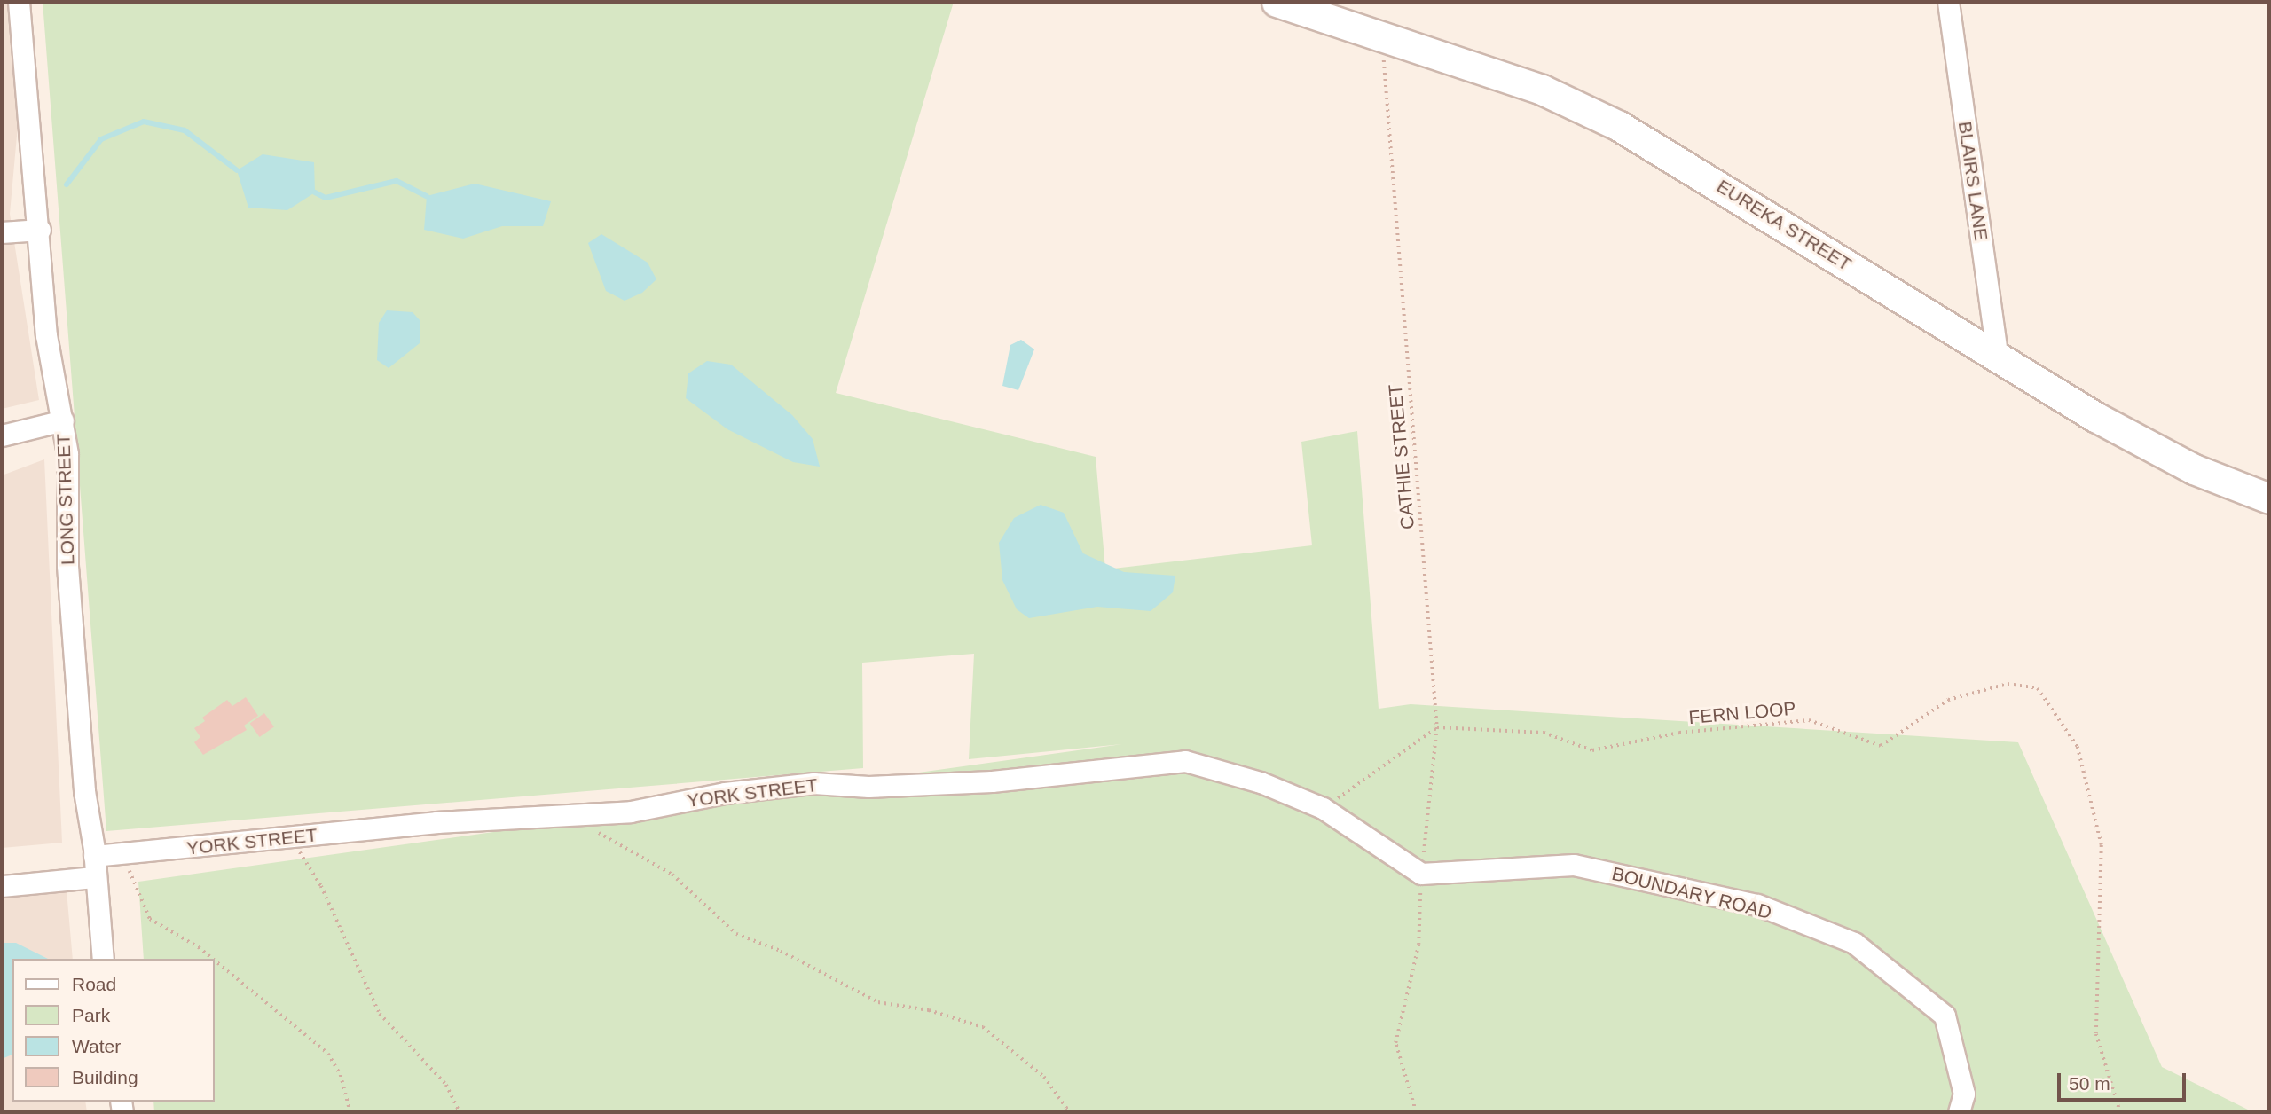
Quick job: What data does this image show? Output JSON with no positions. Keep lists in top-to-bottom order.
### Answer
{
  "streets": {
    "street": [
      "BLAIRS LANE",
      "EUREKA STREET",
      "LONG STREET",
      "YORK STREET",
      "BOUNDARY ROAD"
    ],
    "path": ["CATHIE STREET", "FERN LOOP"]
  },
  "crossings": [
    ["BLAIRS LANE", "EUREKA STREET"],
    ["EUREKA STREET", "CATHIE STREET"],
    ["CATHIE STREET", "FERN LOOP"],
    ["CATHIE STREET", "YORK STREET"],
    ["CATHIE STREET", "BOUNDARY ROAD"],
    ["LONG STREET", "YORK STREET"],
    ["YORK STREET", "BOUNDARY ROAD"]
  ],
  "legend": [
    "Road",
    "Park",
    "Water",
    "Building"
  ],
  "scale_bar": "50 m"
}
